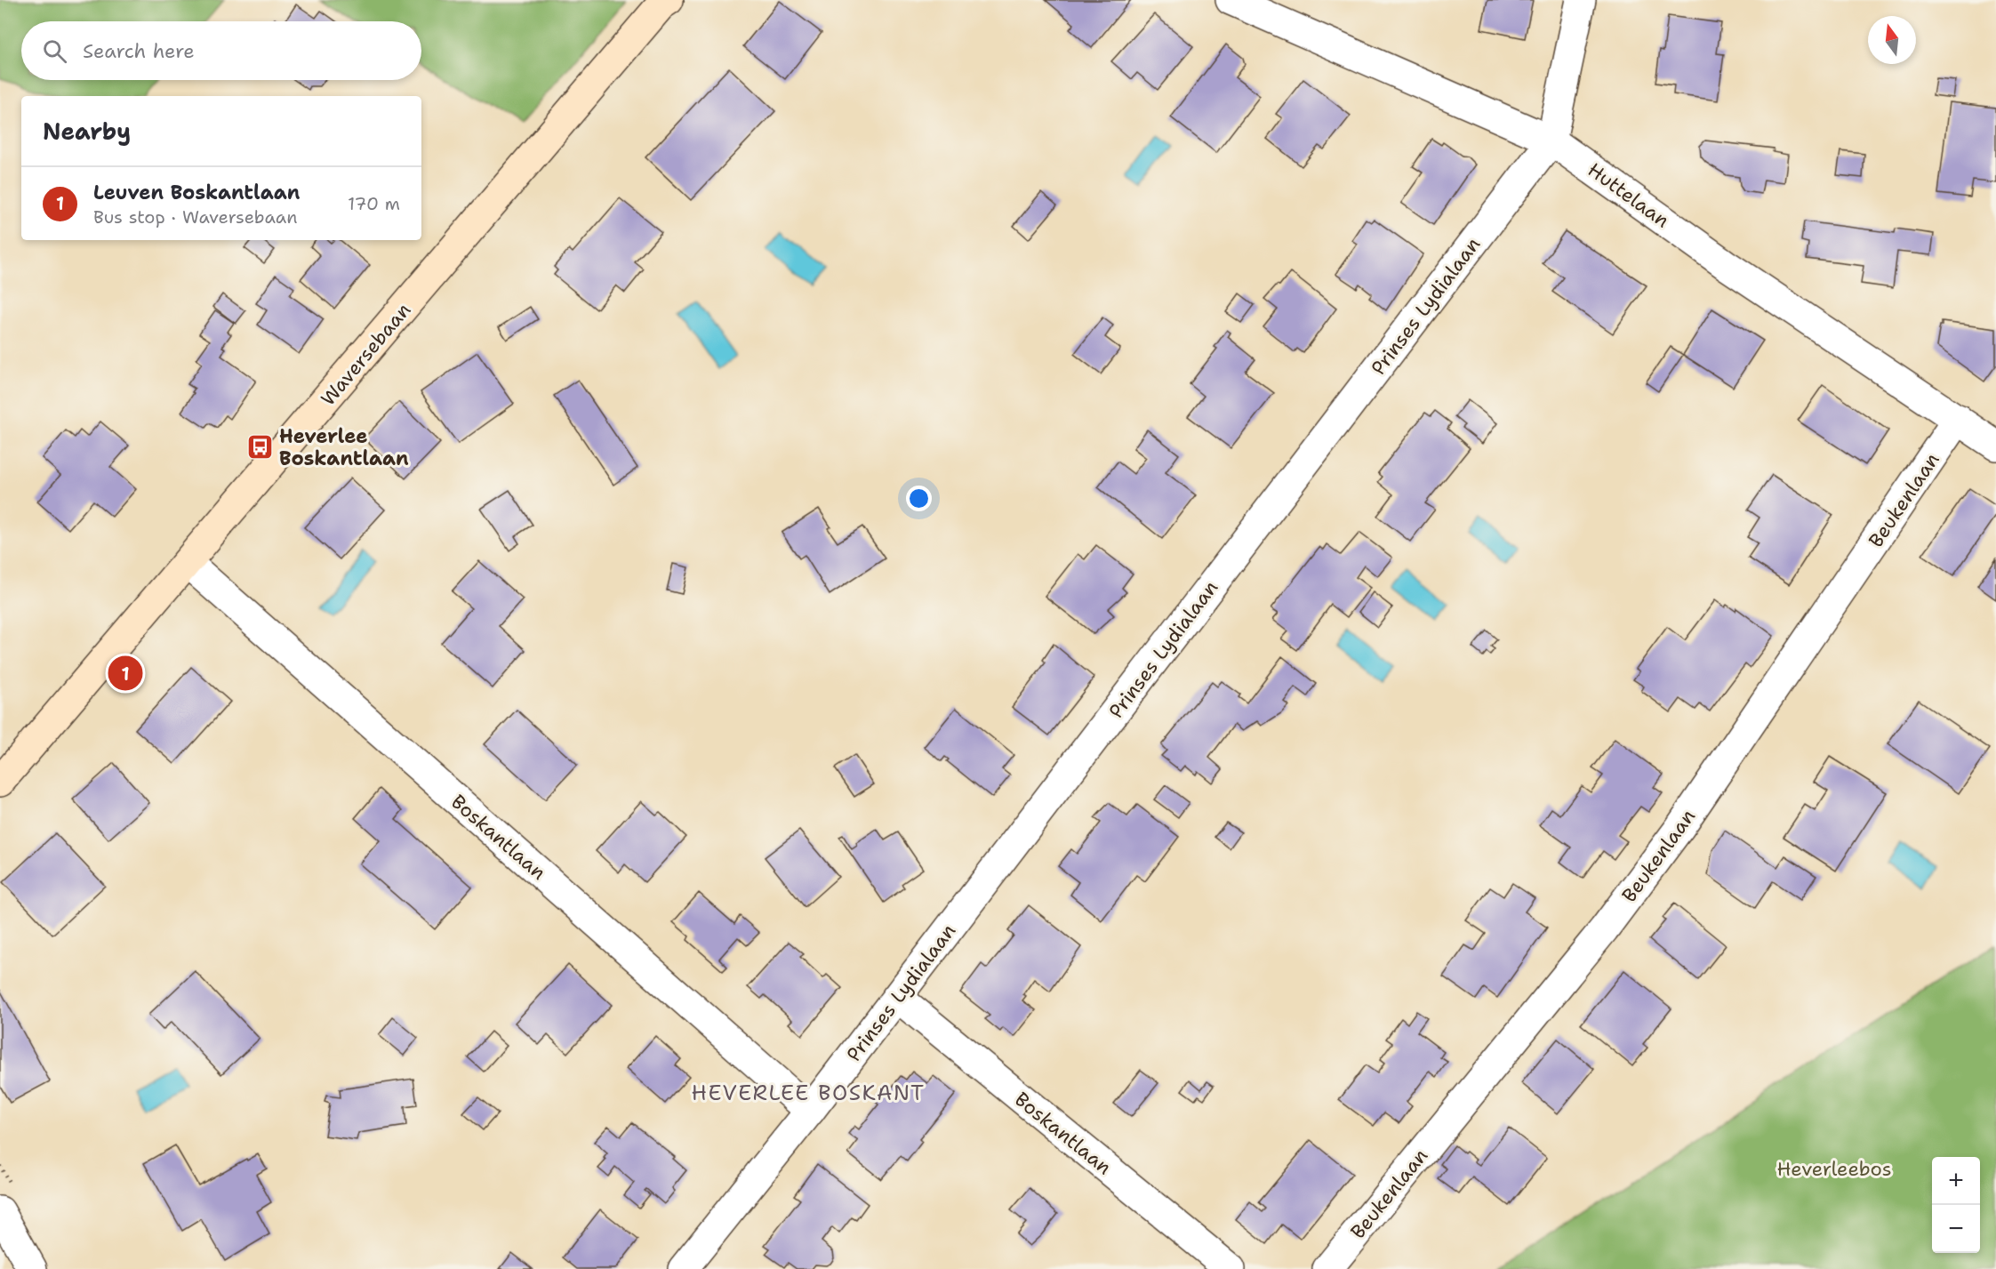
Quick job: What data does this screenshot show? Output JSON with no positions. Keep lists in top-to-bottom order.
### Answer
{
  "streets": {
    "street": [
      "Huttelaan",
      "Prinses Lydialaan",
      "Waversebaan",
      "Beukenlaan",
      "Boskantlaan"
    ]
  },
  "crossings": [
    ["Huttelaan", "Prinses Lydialaan"],
    ["Huttelaan", "Beukenlaan"],
    ["Prinses Lydialaan", "Boskantlaan"],
    ["Waversebaan", "Boskantlaan"]
  ],
  "districts": ["HEVERLEE BOSKANT"],
  "parks": ["Heverleebos"],
  "places": {
    "bus stop": ["Heverlee Boskantlaan"]
  },
  "north": "top",
  "page": {
    "search": "Search here",
    "heading": "Nearby",
    "list": [
      {
        "mark": "1",
        "name": "Leuven Boskantlaan",
        "note": "Bus stop · Waversebaan",
        "value": "170 m"
      }
    ],
    "pins": "1",
    "map_buttons": ["+", "−"]
  }
}
